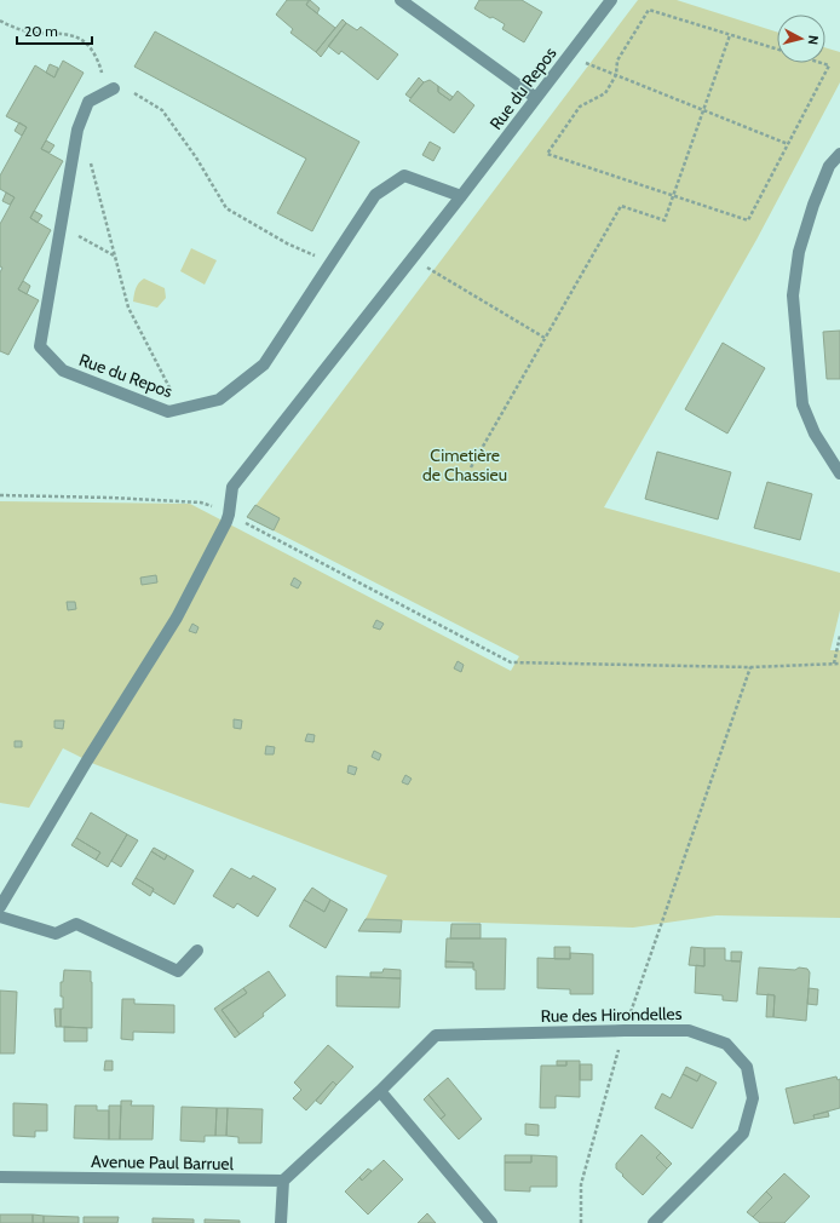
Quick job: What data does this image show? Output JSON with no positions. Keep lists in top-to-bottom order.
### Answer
{
  "streets": {
    "street": ["Rue du Repos", "Rue des Hirondelles", "Avenue Paul Barruel"]
  },
  "crossings": [
    ["Rue des Hirondelles", "Avenue Paul Barruel"]
  ],
  "parks": ["Cimetière de Chassieu"],
  "scale_bar": "20 m",
  "north": "right"
}
